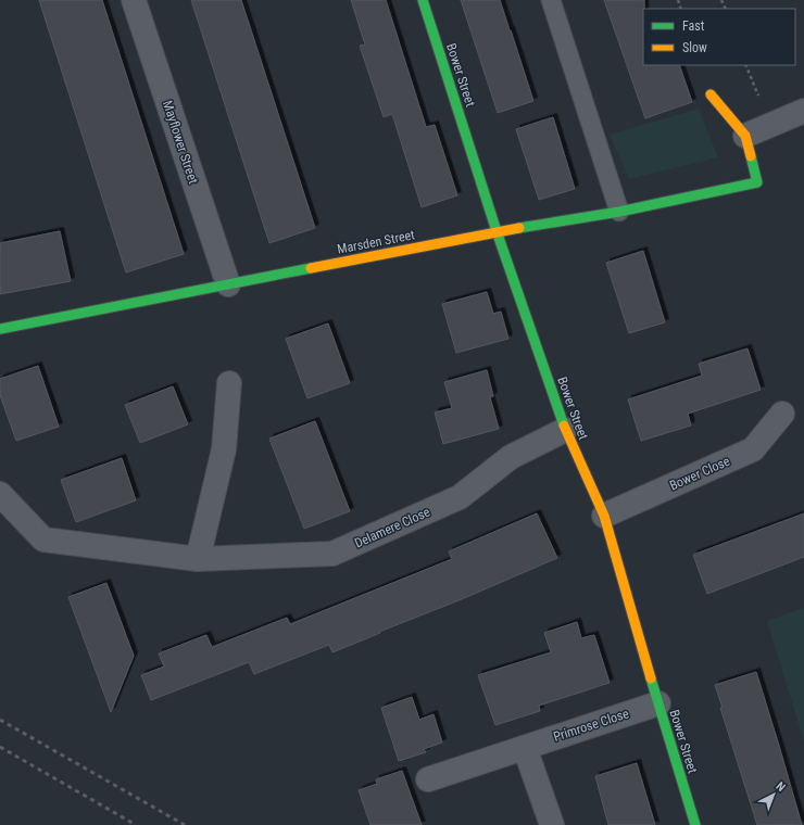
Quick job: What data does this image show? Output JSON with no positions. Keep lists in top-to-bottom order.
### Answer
{
  "streets": {
    "street": [
      "Bower Street",
      "Mayflower Street",
      "Marsden Street",
      "Bower Close",
      "Delamere Close",
      "Primrose Close"
    ]
  },
  "crossings": [
    ["Bower Street", "Marsden Street"],
    ["Bower Street", "Bower Close"],
    ["Bower Street", "Delamere Close"],
    ["Bower Street", "Primrose Close"],
    ["Mayflower Street", "Marsden Street"]
  ],
  "legend": ["Fast", "Slow"],
  "north": "top right"
}
